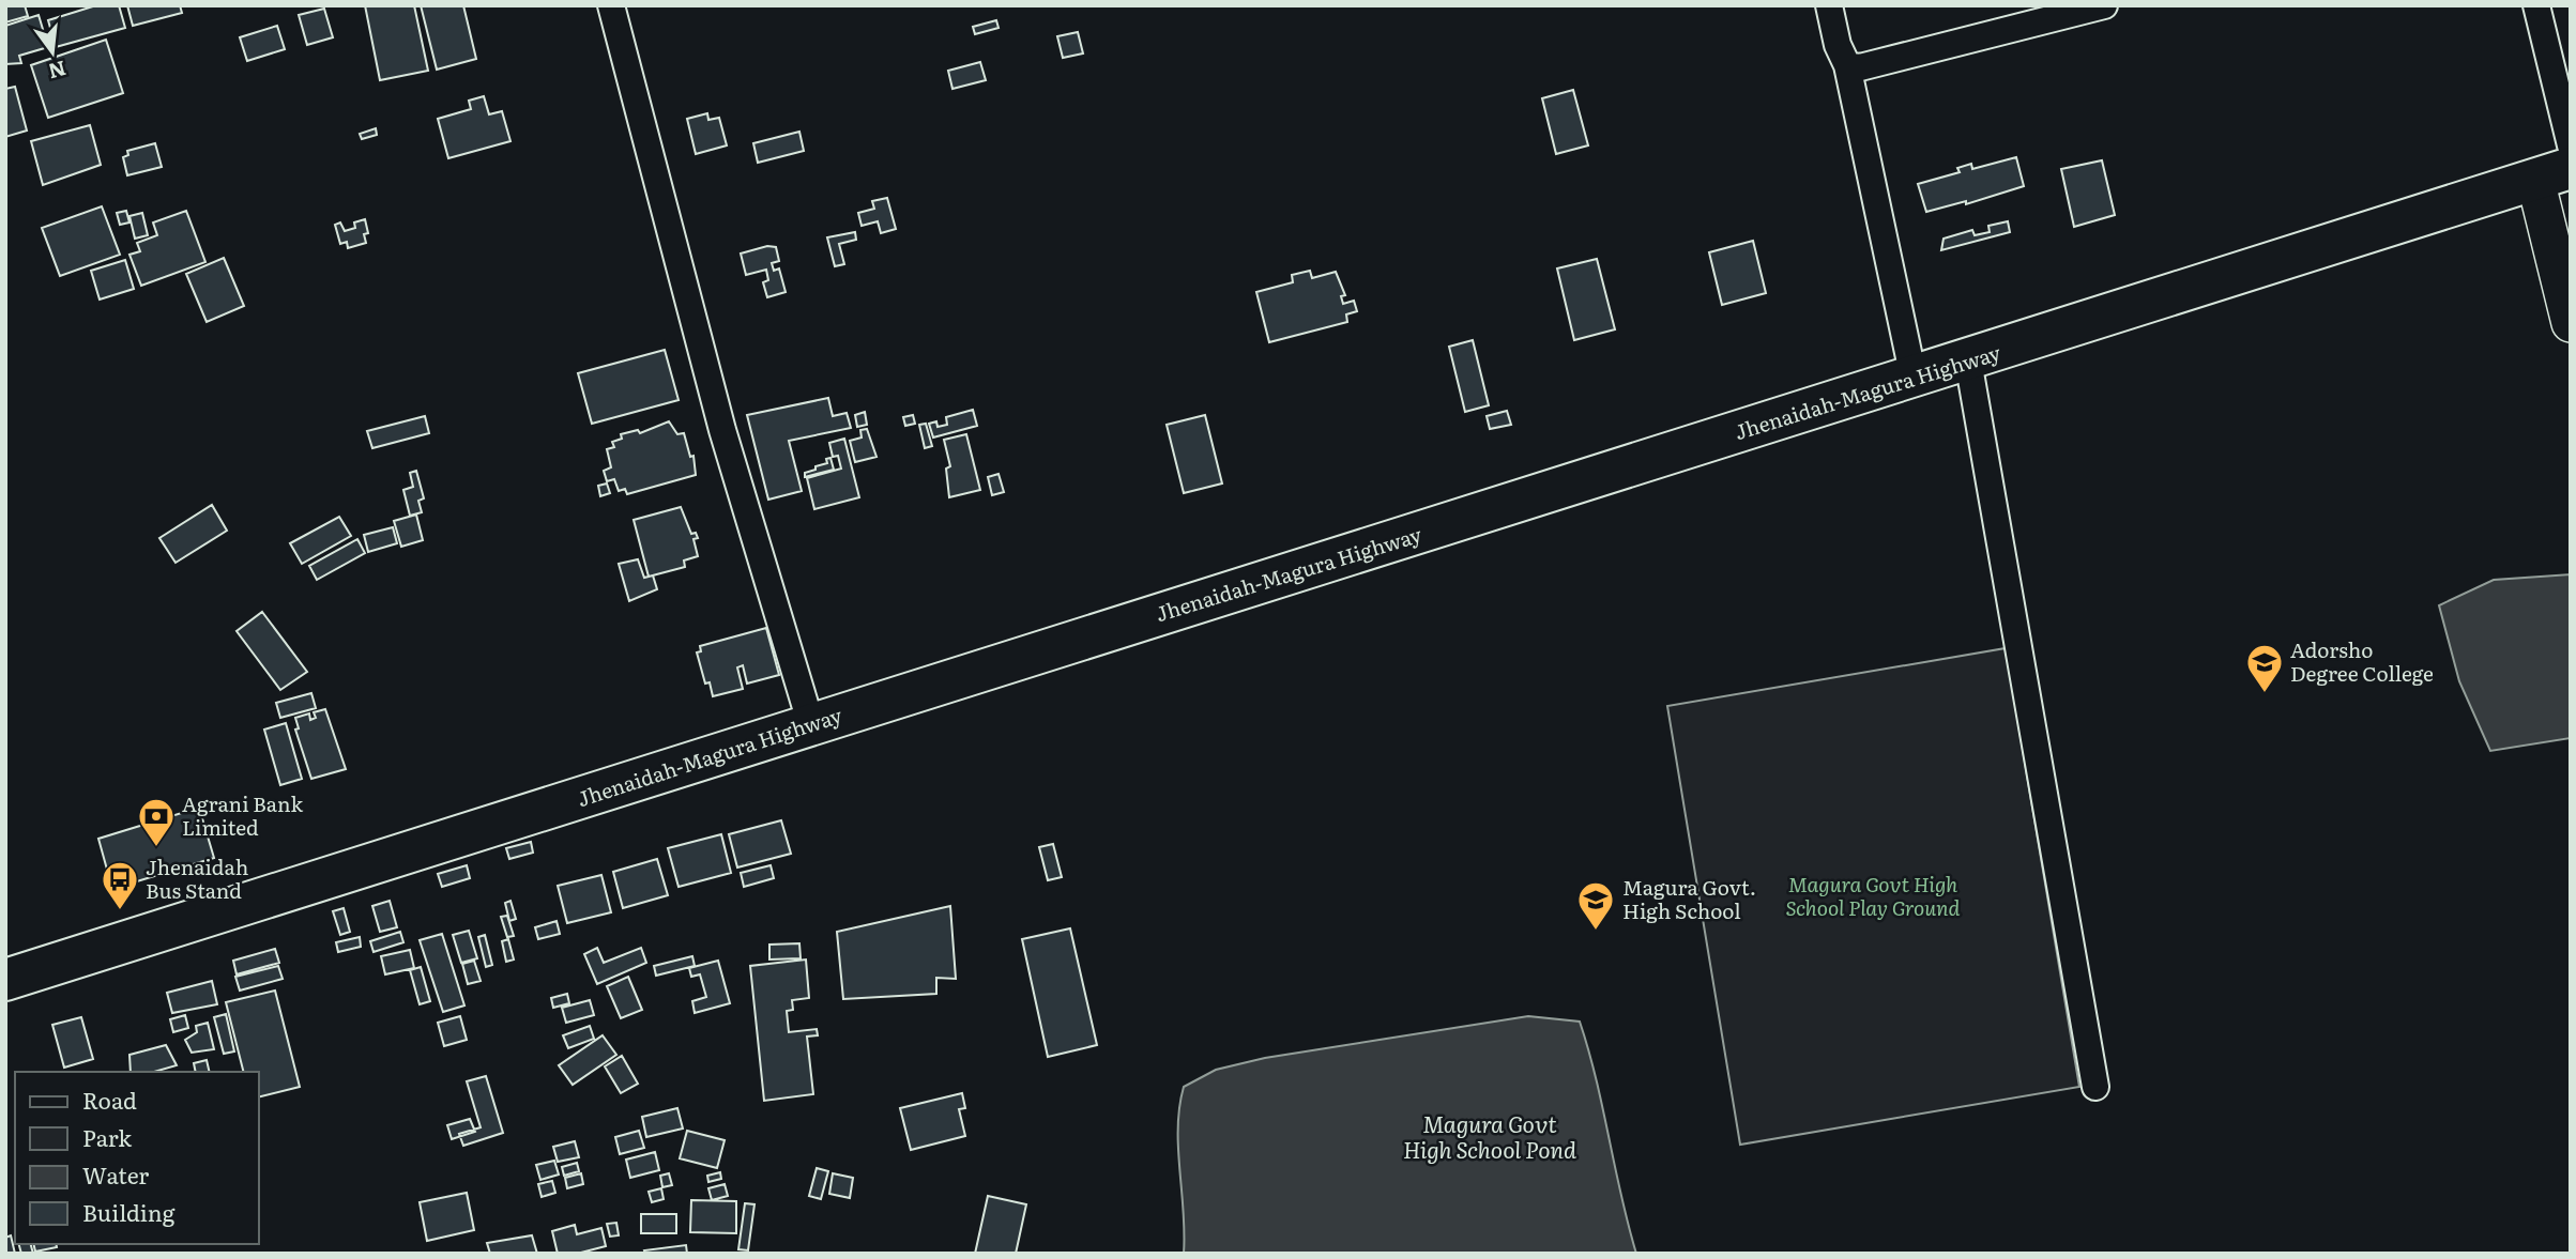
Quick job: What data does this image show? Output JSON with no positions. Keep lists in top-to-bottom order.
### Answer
{
  "streets": {
    "highway": ["Jhenaidah-Magura Highway"]
  },
  "water": ["Magura Govt High School Pond"],
  "parks": ["Magura Govt High School Play Ground"],
  "places": {
    "school or university": ["Adorsho Degree College", "Magura Govt. High School"],
    "bank": ["Agrani Bank Limited"],
    "bus stop": ["Jhenaidah Bus Stand"]
  },
  "legend": [
    "Road",
    "Park",
    "Water",
    "Building"
  ],
  "north": "bottom"
}
